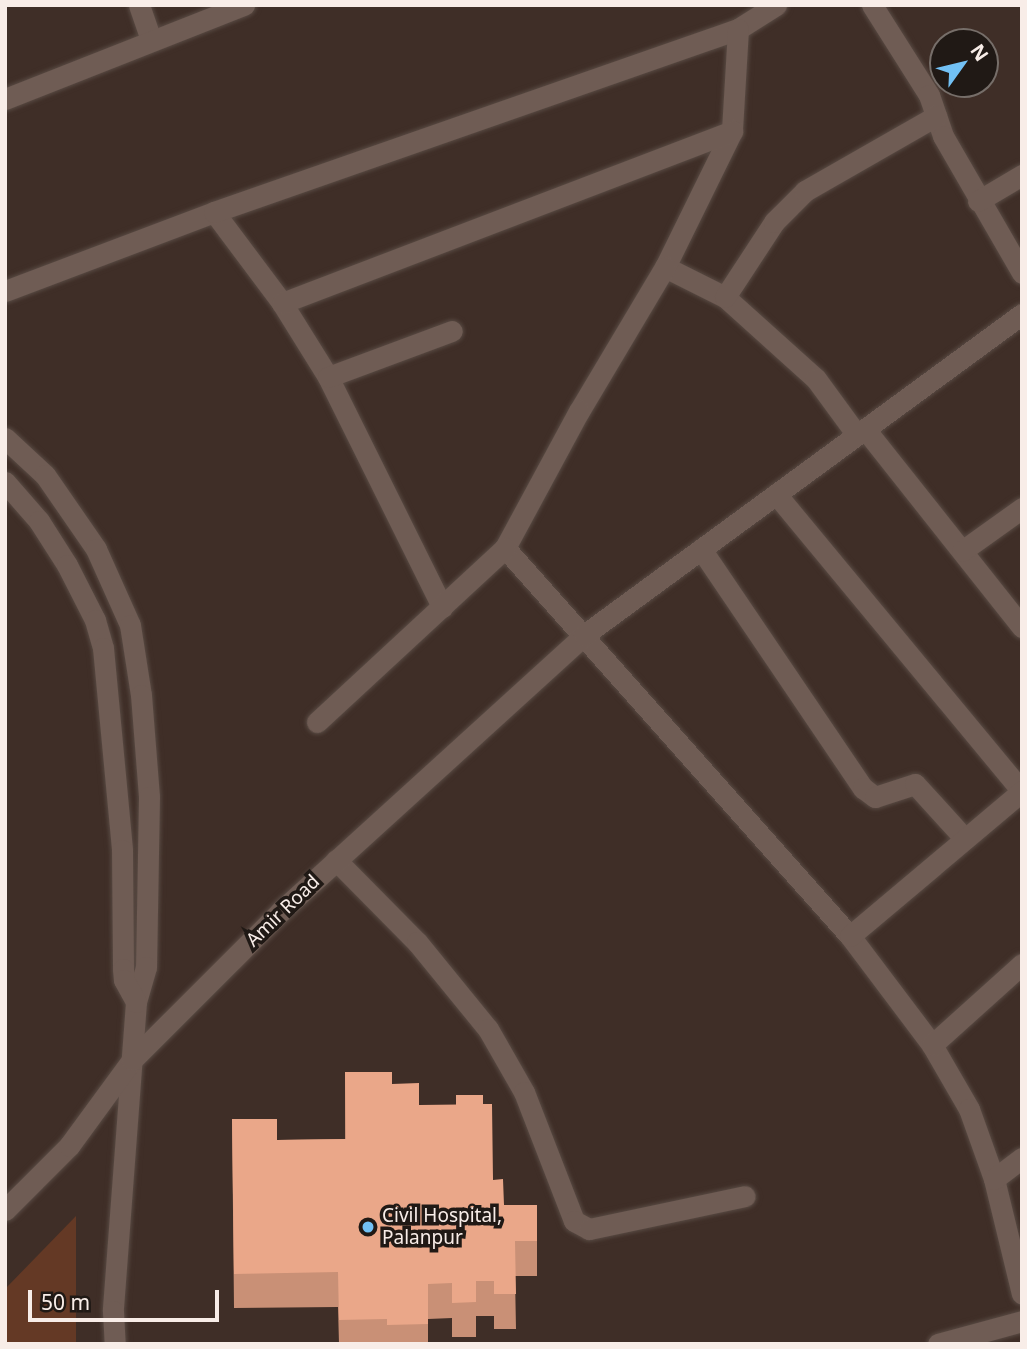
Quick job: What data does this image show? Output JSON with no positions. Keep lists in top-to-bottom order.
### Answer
{
  "streets": {
    "street": ["Amir Road"]
  },
  "places": ["Civil Hospital, Palanpur"],
  "scale_bar": "50 m",
  "north": "top right"
}
